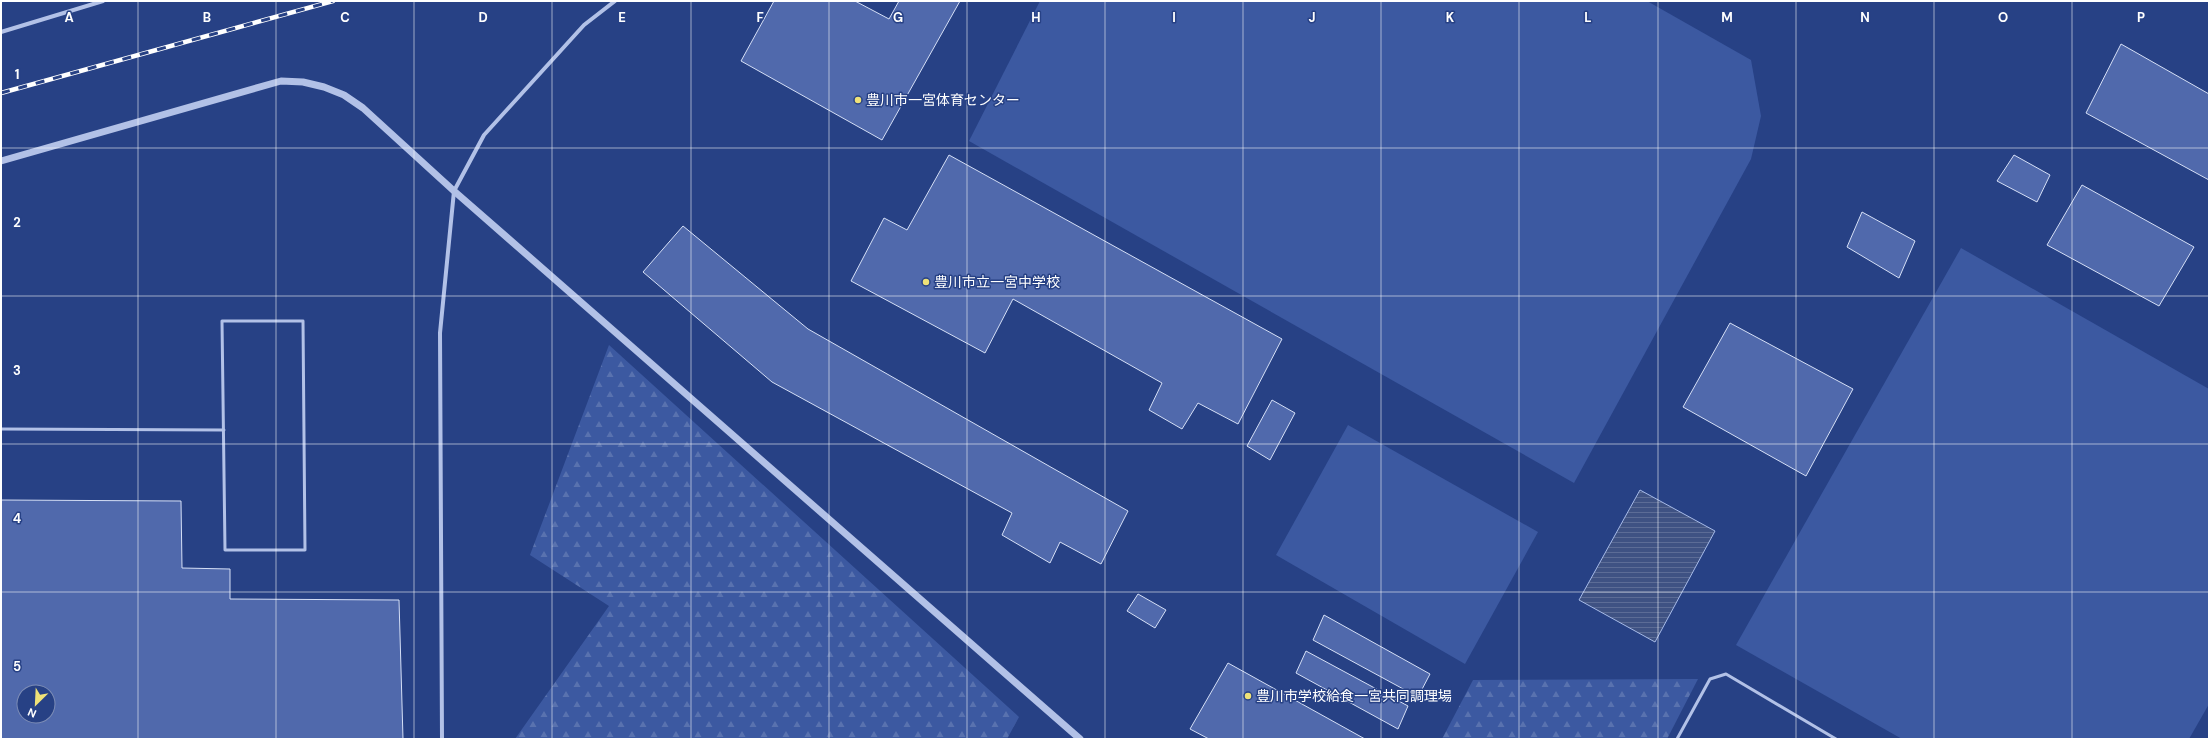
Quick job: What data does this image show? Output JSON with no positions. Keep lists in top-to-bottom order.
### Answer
{
  "places": ["豊川市一宮体育センター", "豊川市立一宮中学校", "豊川市学校給食一宮共同調理場"],
  "north": "bottom left",
  "grid": {
    "columns": [
      "A",
      "B",
      "C",
      "D",
      "E",
      "F",
      "G",
      "H",
      "I",
      "J",
      "K",
      "L",
      "M",
      "N",
      "O",
      "P"
    ],
    "rows": [
      "1",
      "2",
      "3",
      "4",
      "5"
    ]
  }
}
